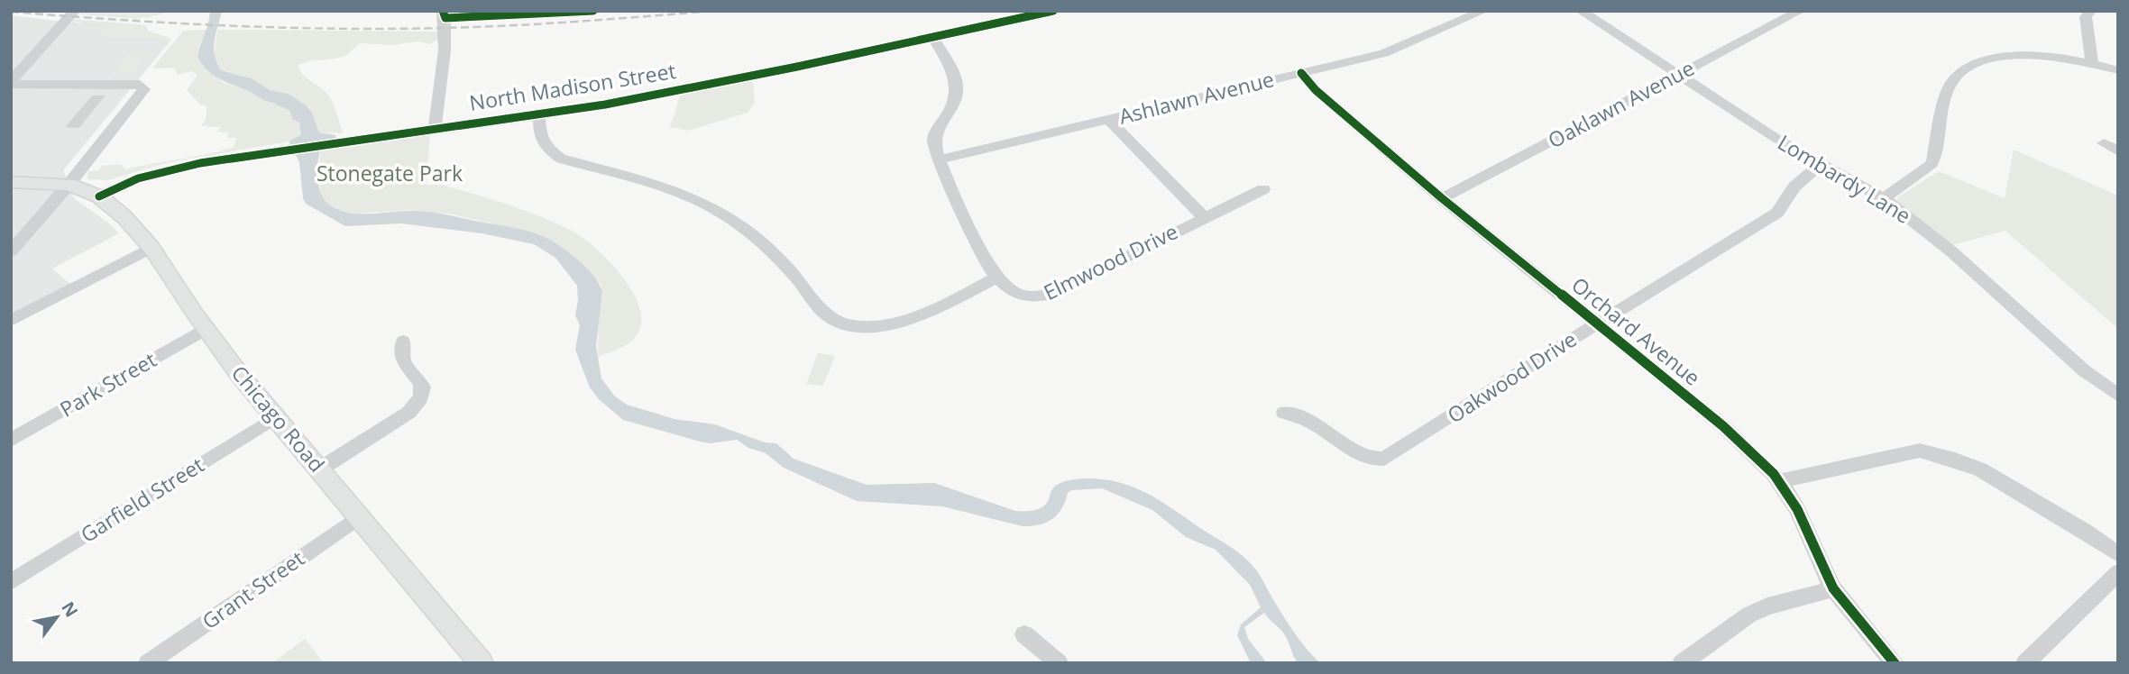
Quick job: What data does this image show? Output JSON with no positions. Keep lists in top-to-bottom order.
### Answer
{
  "streets": {
    "main road": ["Chicago Road"],
    "street": [
      "North Madison Street",
      "Ashlawn Avenue",
      "Oaklawn Avenue",
      "Lombardy Lane",
      "Elmwood Drive",
      "Orchard Avenue",
      "Oakwood Drive",
      "Park Street",
      "Garfield Street",
      "Grant Street"
    ]
  },
  "crossings": [
    ["North Madison Street", "Elmwood Drive"],
    ["North Madison Street", "Chicago Road"],
    ["Ashlawn Avenue", "Elmwood Drive"],
    ["Ashlawn Avenue", "Orchard Avenue"],
    ["Oaklawn Avenue", "Lombardy Lane"],
    ["Oaklawn Avenue", "Orchard Avenue"],
    ["Lombardy Lane", "Oakwood Drive"],
    ["Orchard Avenue", "Oakwood Drive"],
    ["Park Street", "Chicago Road"],
    ["Chicago Road", "Garfield Street"],
    ["Chicago Road", "Grant Street"]
  ],
  "parks": ["Stonegate Park"],
  "north": "top right"
}
